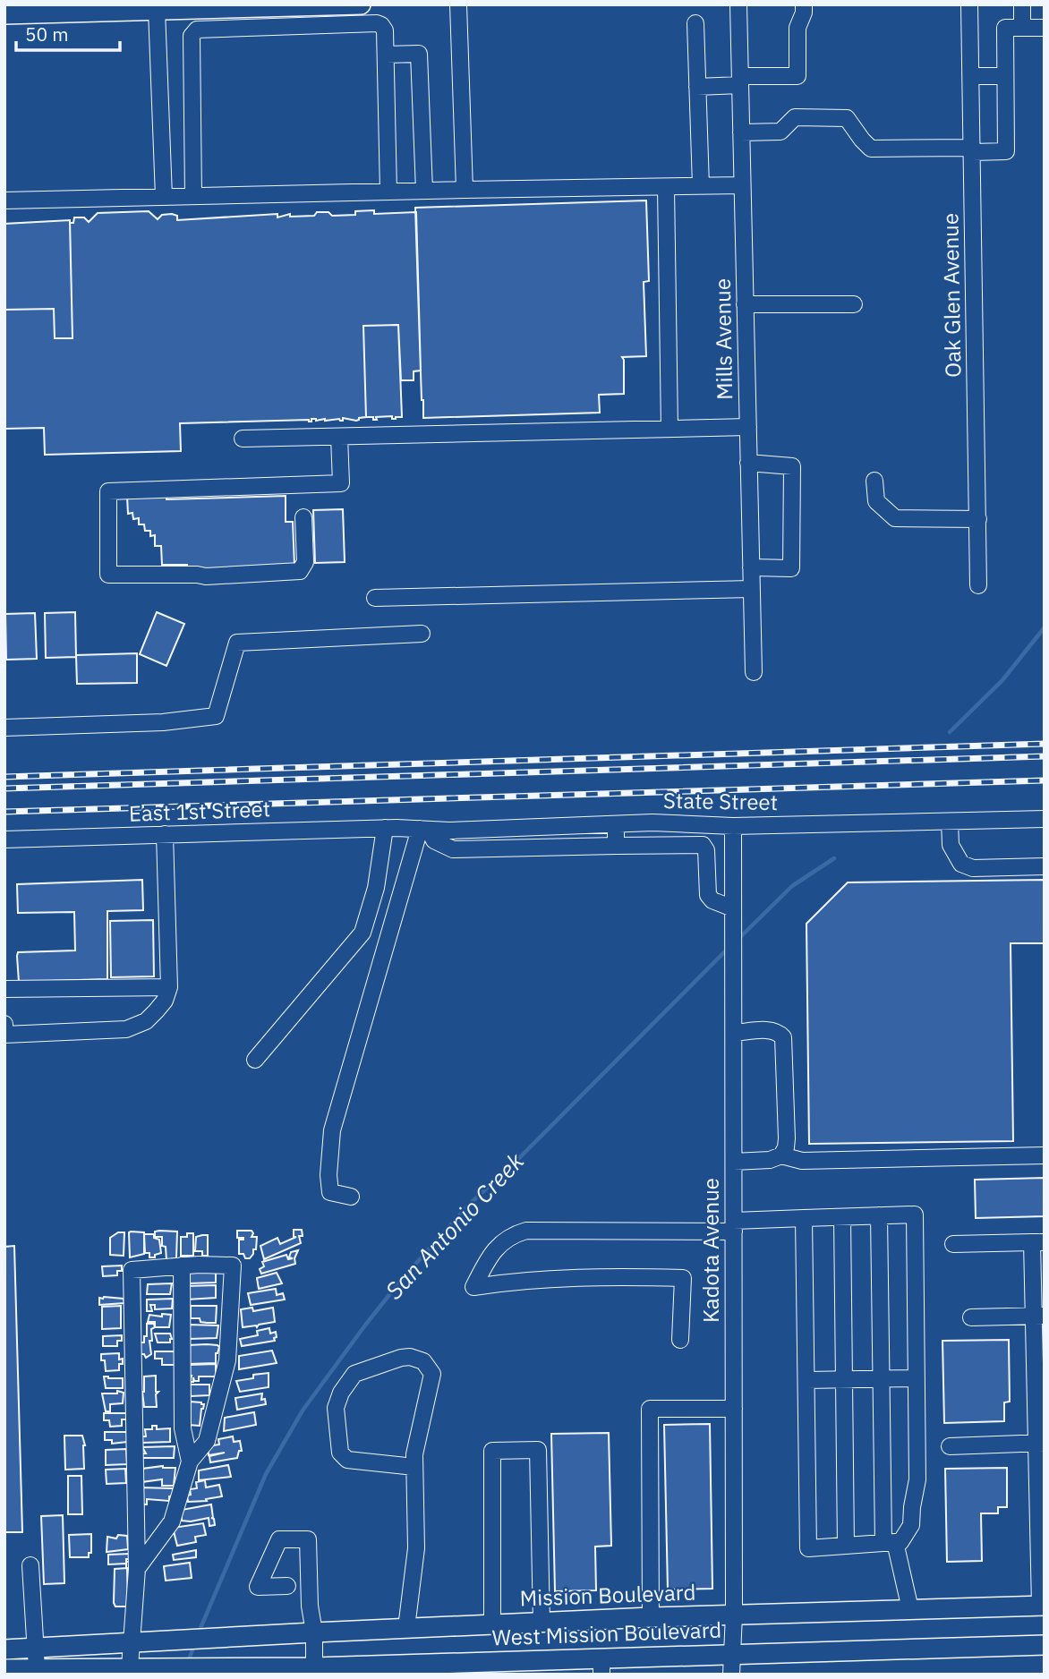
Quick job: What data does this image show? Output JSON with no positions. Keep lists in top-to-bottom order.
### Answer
{
  "streets": {
    "main road": ["Mission Boulevard", "West Mission Boulevard"],
    "street": [
      "Oak Glen Avenue",
      "Mills Avenue",
      "State Street",
      "East 1st Street",
      "Kadota Avenue"
    ]
  },
  "crossings": [
    ["State Street", "East 1st Street"],
    ["State Street", "Kadota Avenue"],
    ["Kadota Avenue", "Mission Boulevard"],
    ["Kadota Avenue", "West Mission Boulevard"]
  ],
  "water": ["San Antonio Creek"],
  "scale_bar": "50 m"
}
